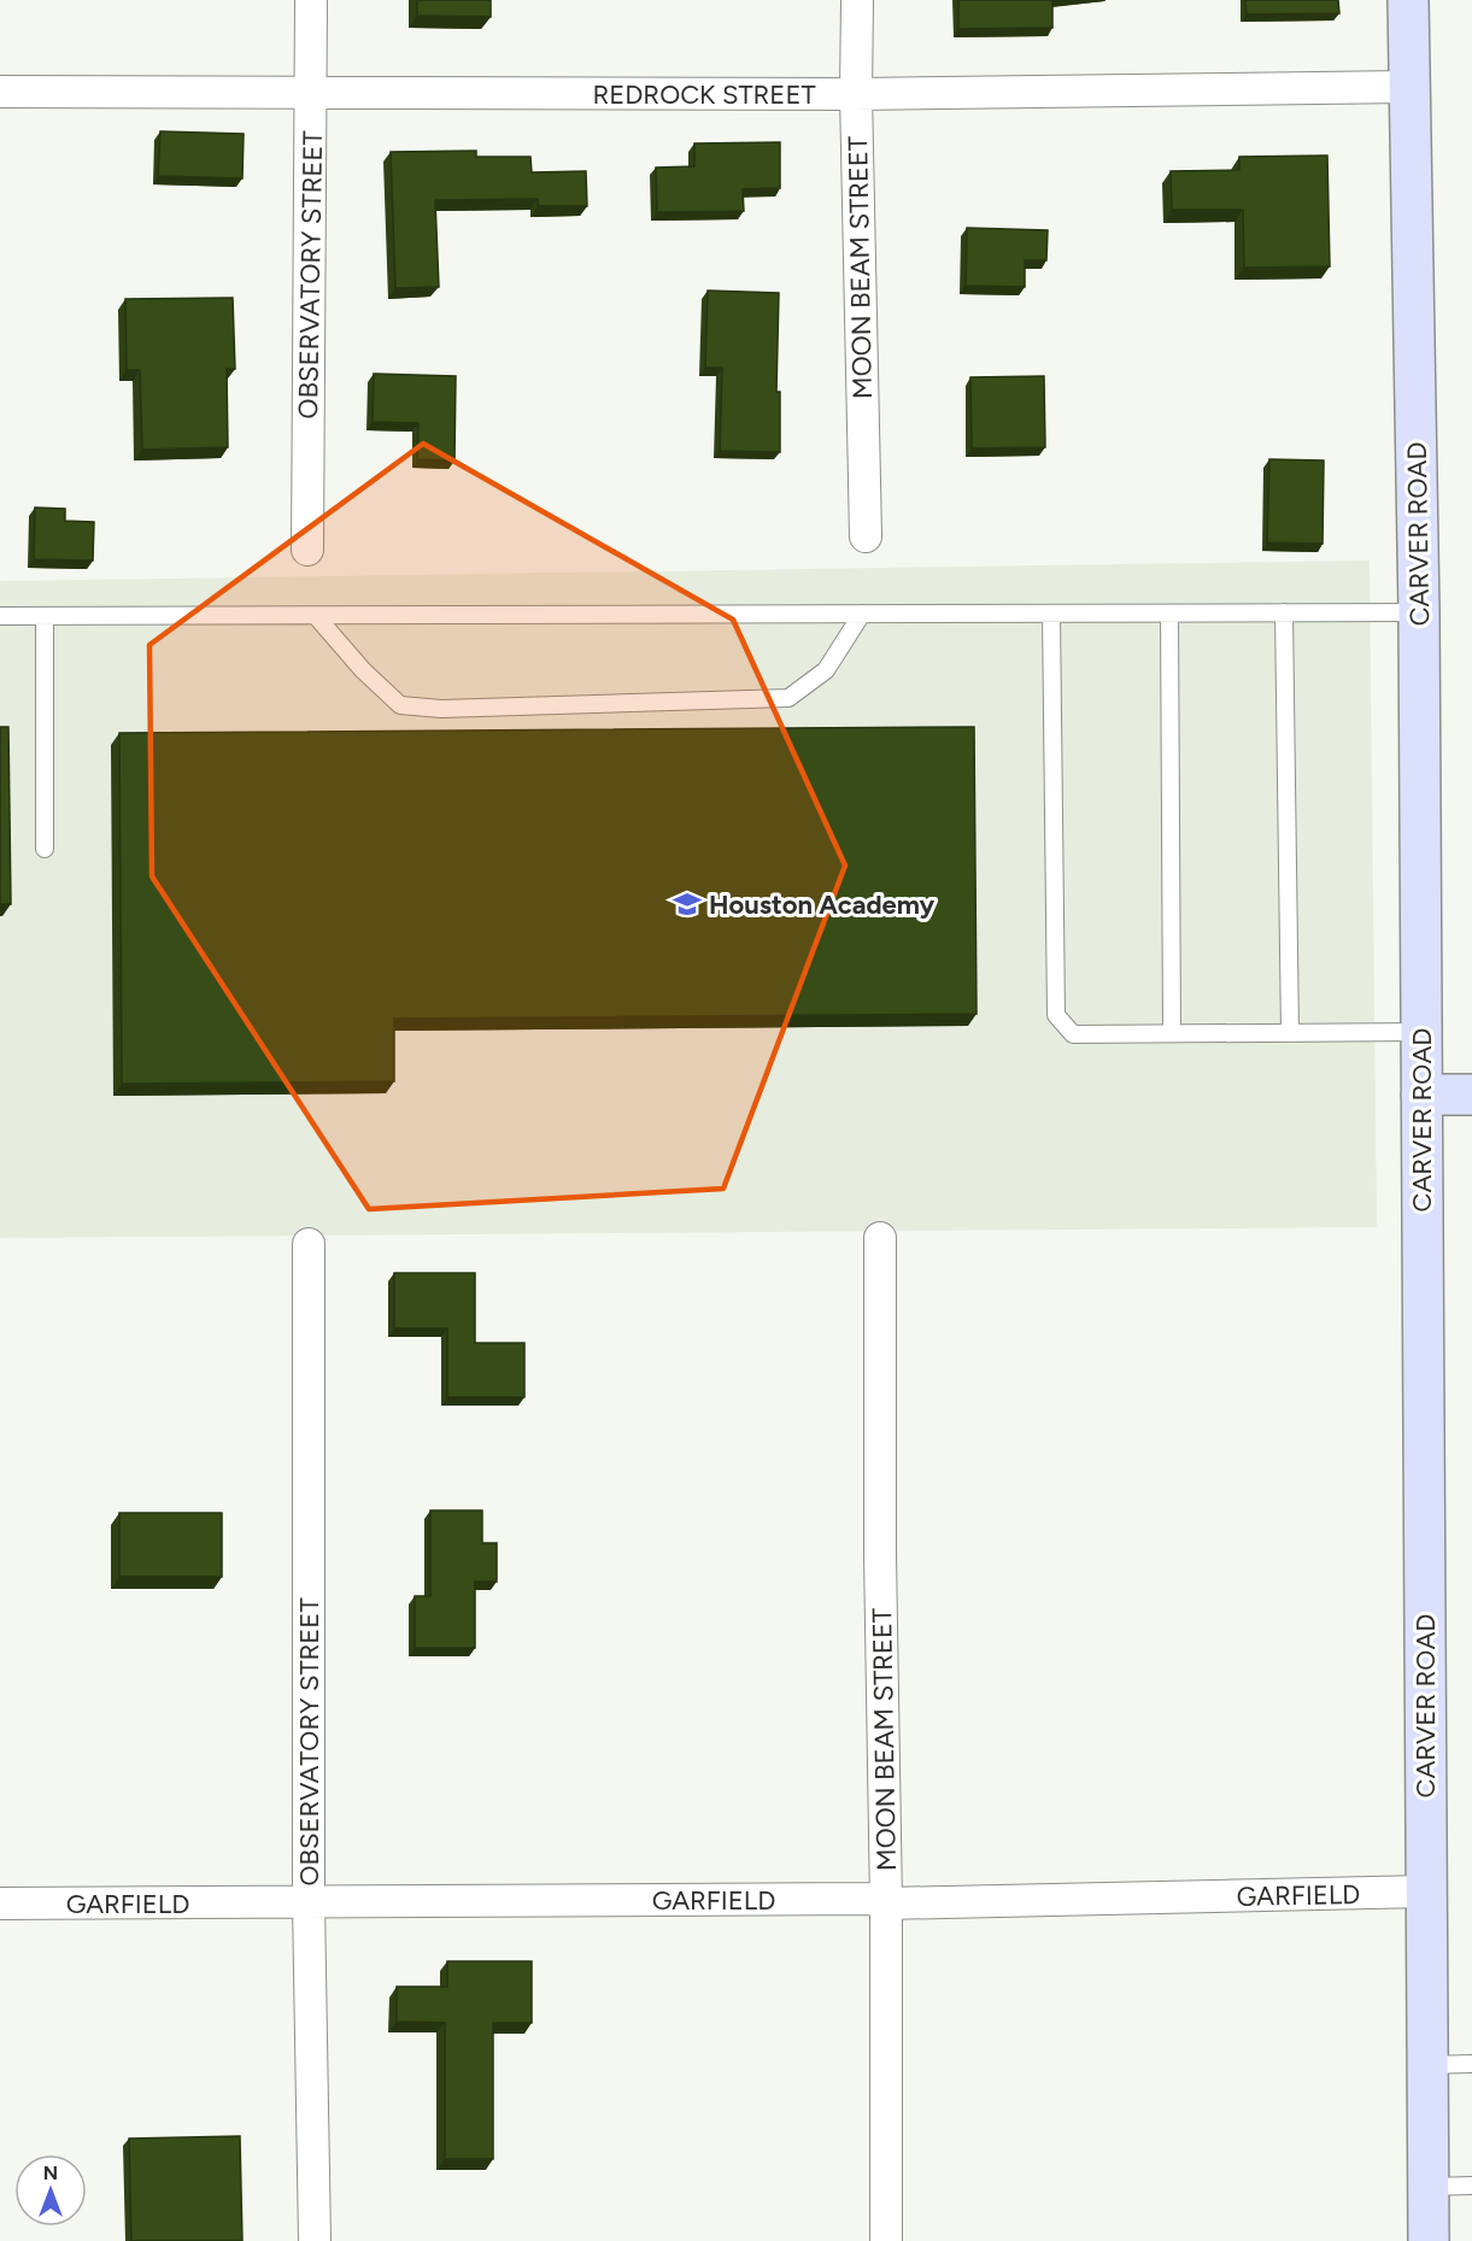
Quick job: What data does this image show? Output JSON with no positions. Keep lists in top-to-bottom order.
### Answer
{
  "streets": {
    "street": [
      "REDROCK STREET",
      "MOON BEAM STREET",
      "OBSERVATORY STREET",
      "CARVER ROAD",
      "GARFIELD"
    ]
  },
  "crossings": [
    ["REDROCK STREET", "MOON BEAM STREET"],
    ["REDROCK STREET", "OBSERVATORY STREET"],
    ["REDROCK STREET", "CARVER ROAD"],
    ["MOON BEAM STREET", "GARFIELD"],
    ["OBSERVATORY STREET", "GARFIELD"],
    ["CARVER ROAD", "GARFIELD"]
  ],
  "places": {
    "school or university": ["Houston Academy"]
  },
  "north": "top"
}
